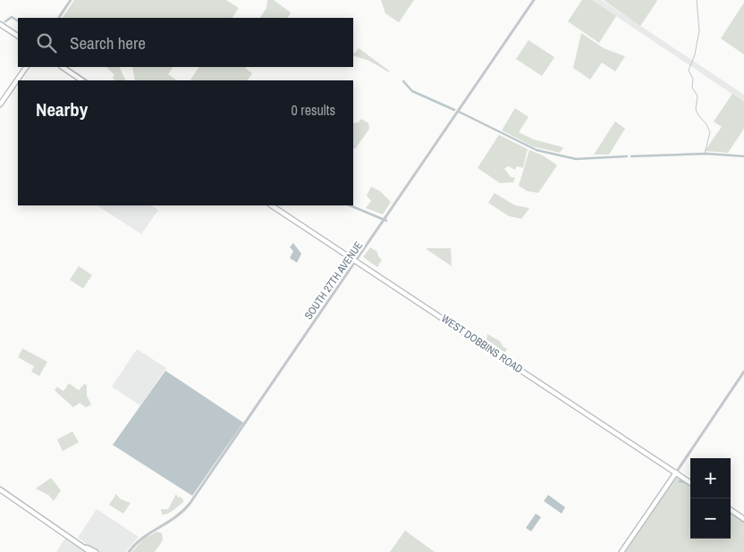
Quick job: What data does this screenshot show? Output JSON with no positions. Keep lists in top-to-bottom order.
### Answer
{
  "streets": {
    "main road": ["WEST DOBBINS ROAD"],
    "street": ["SOUTH 27TH AVENUE"]
  },
  "crossings": [
    ["SOUTH 27TH AVENUE", "WEST DOBBINS ROAD"]
  ],
  "page": {
    "search": "Search here",
    "heading": ["Nearby", "0 results"],
    "map_buttons": ["+", "−"]
  }
}
